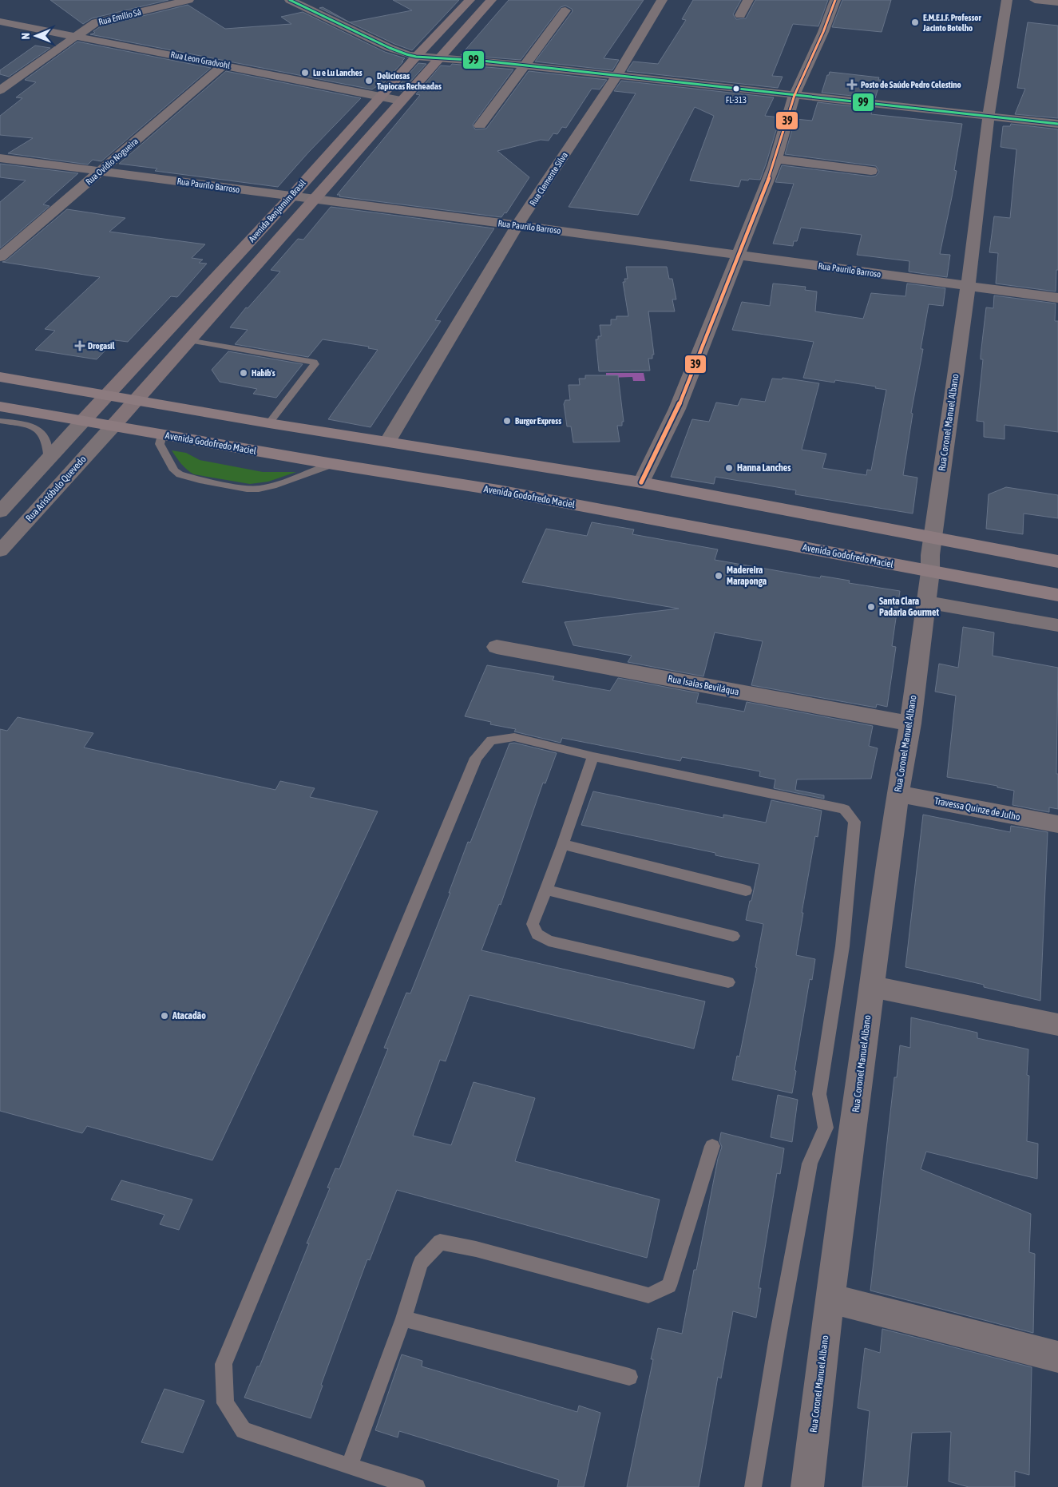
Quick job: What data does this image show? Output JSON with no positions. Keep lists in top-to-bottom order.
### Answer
{
  "streets": {
    "main road": ["Avenida Benjamim Brasil", "Avenida Godofredo Maciel"],
    "street": [
      "Rua Emílio Sá",
      "Rua Leon Gradvohl",
      "Rua Ovídio Nogueira",
      "Rua Clemente Silva",
      "Rua Paurilo Barroso",
      "Rua Coronel Manuel Albano",
      "Rua Aristóbulo Quevedo",
      "Rua Isaías Beviláqua",
      "Travessa Quinze de Julho"
    ]
  },
  "crossings": [
    ["Rua Emílio Sá", "Rua Leon Gradvohl"],
    ["Rua Leon Gradvohl", "Rua Ovídio Nogueira"],
    ["Rua Leon Gradvohl", "Avenida Benjamim Brasil"],
    ["Rua Ovídio Nogueira", "Rua Paurilo Barroso"],
    ["Rua Clemente Silva", "Rua Paurilo Barroso"],
    ["Rua Paurilo Barroso", "Avenida Benjamim Brasil"],
    ["Rua Paurilo Barroso", "Rua Coronel Manuel Albano"],
    ["Avenida Benjamim Brasil", "Avenida Godofredo Maciel"],
    ["Avenida Benjamim Brasil", "Rua Aristóbulo Quevedo"],
    ["Rua Coronel Manuel Albano", "Avenida Godofredo Maciel"],
    ["Rua Coronel Manuel Albano", "Rua Isaías Beviláqua"],
    ["Rua Coronel Manuel Albano", "Travessa Quinze de Julho"],
    ["Avenida Godofredo Maciel", "Rua Aristóbulo Quevedo"]
  ],
  "places": {
    "other": [
      "E.M.E.I.F. Professor Jacinto Botelho",
      "Lu e Lu Lanches",
      "Deliciosas Tapiocas Recheadas",
      "FL-313",
      "Habib's",
      "Burger Express",
      "Hanna Lanches",
      "Madereira Maraponga",
      "Santa Clara Padaria Gourmet",
      "Atacadão"
    ],
    "health": ["Posto de Saúde Pedro Celestino", "Drogasil"]
  },
  "lines": ["transit line 99", "transit line 39"],
  "north": "left"
}
